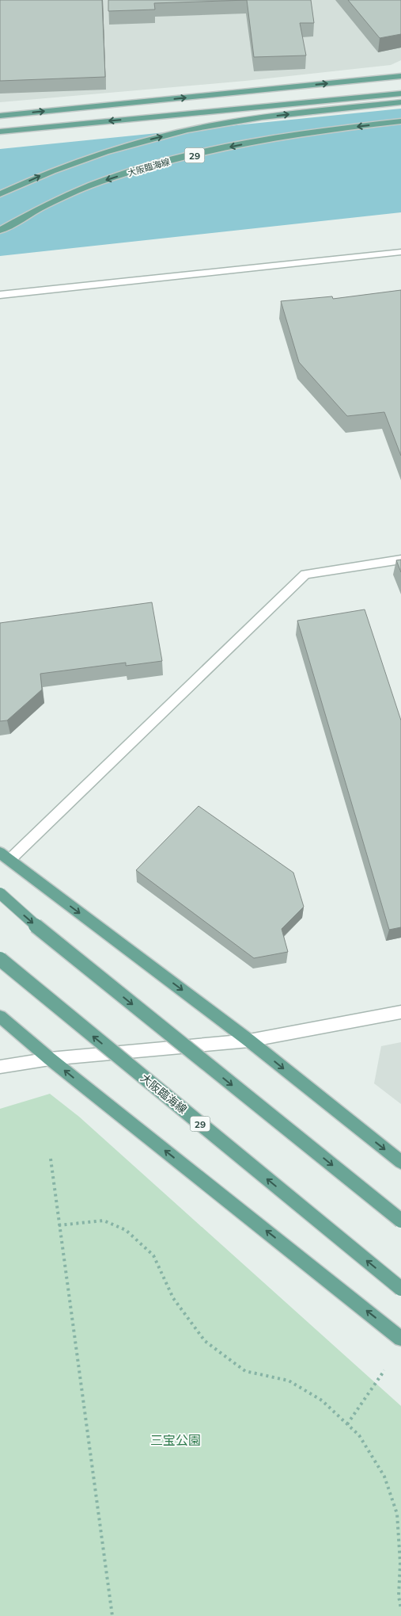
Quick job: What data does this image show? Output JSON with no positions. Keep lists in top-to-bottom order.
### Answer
{
  "streets": {
    "main road": ["29", "大阪臨海線"]
  },
  "parks": ["三宝公園"]
}
